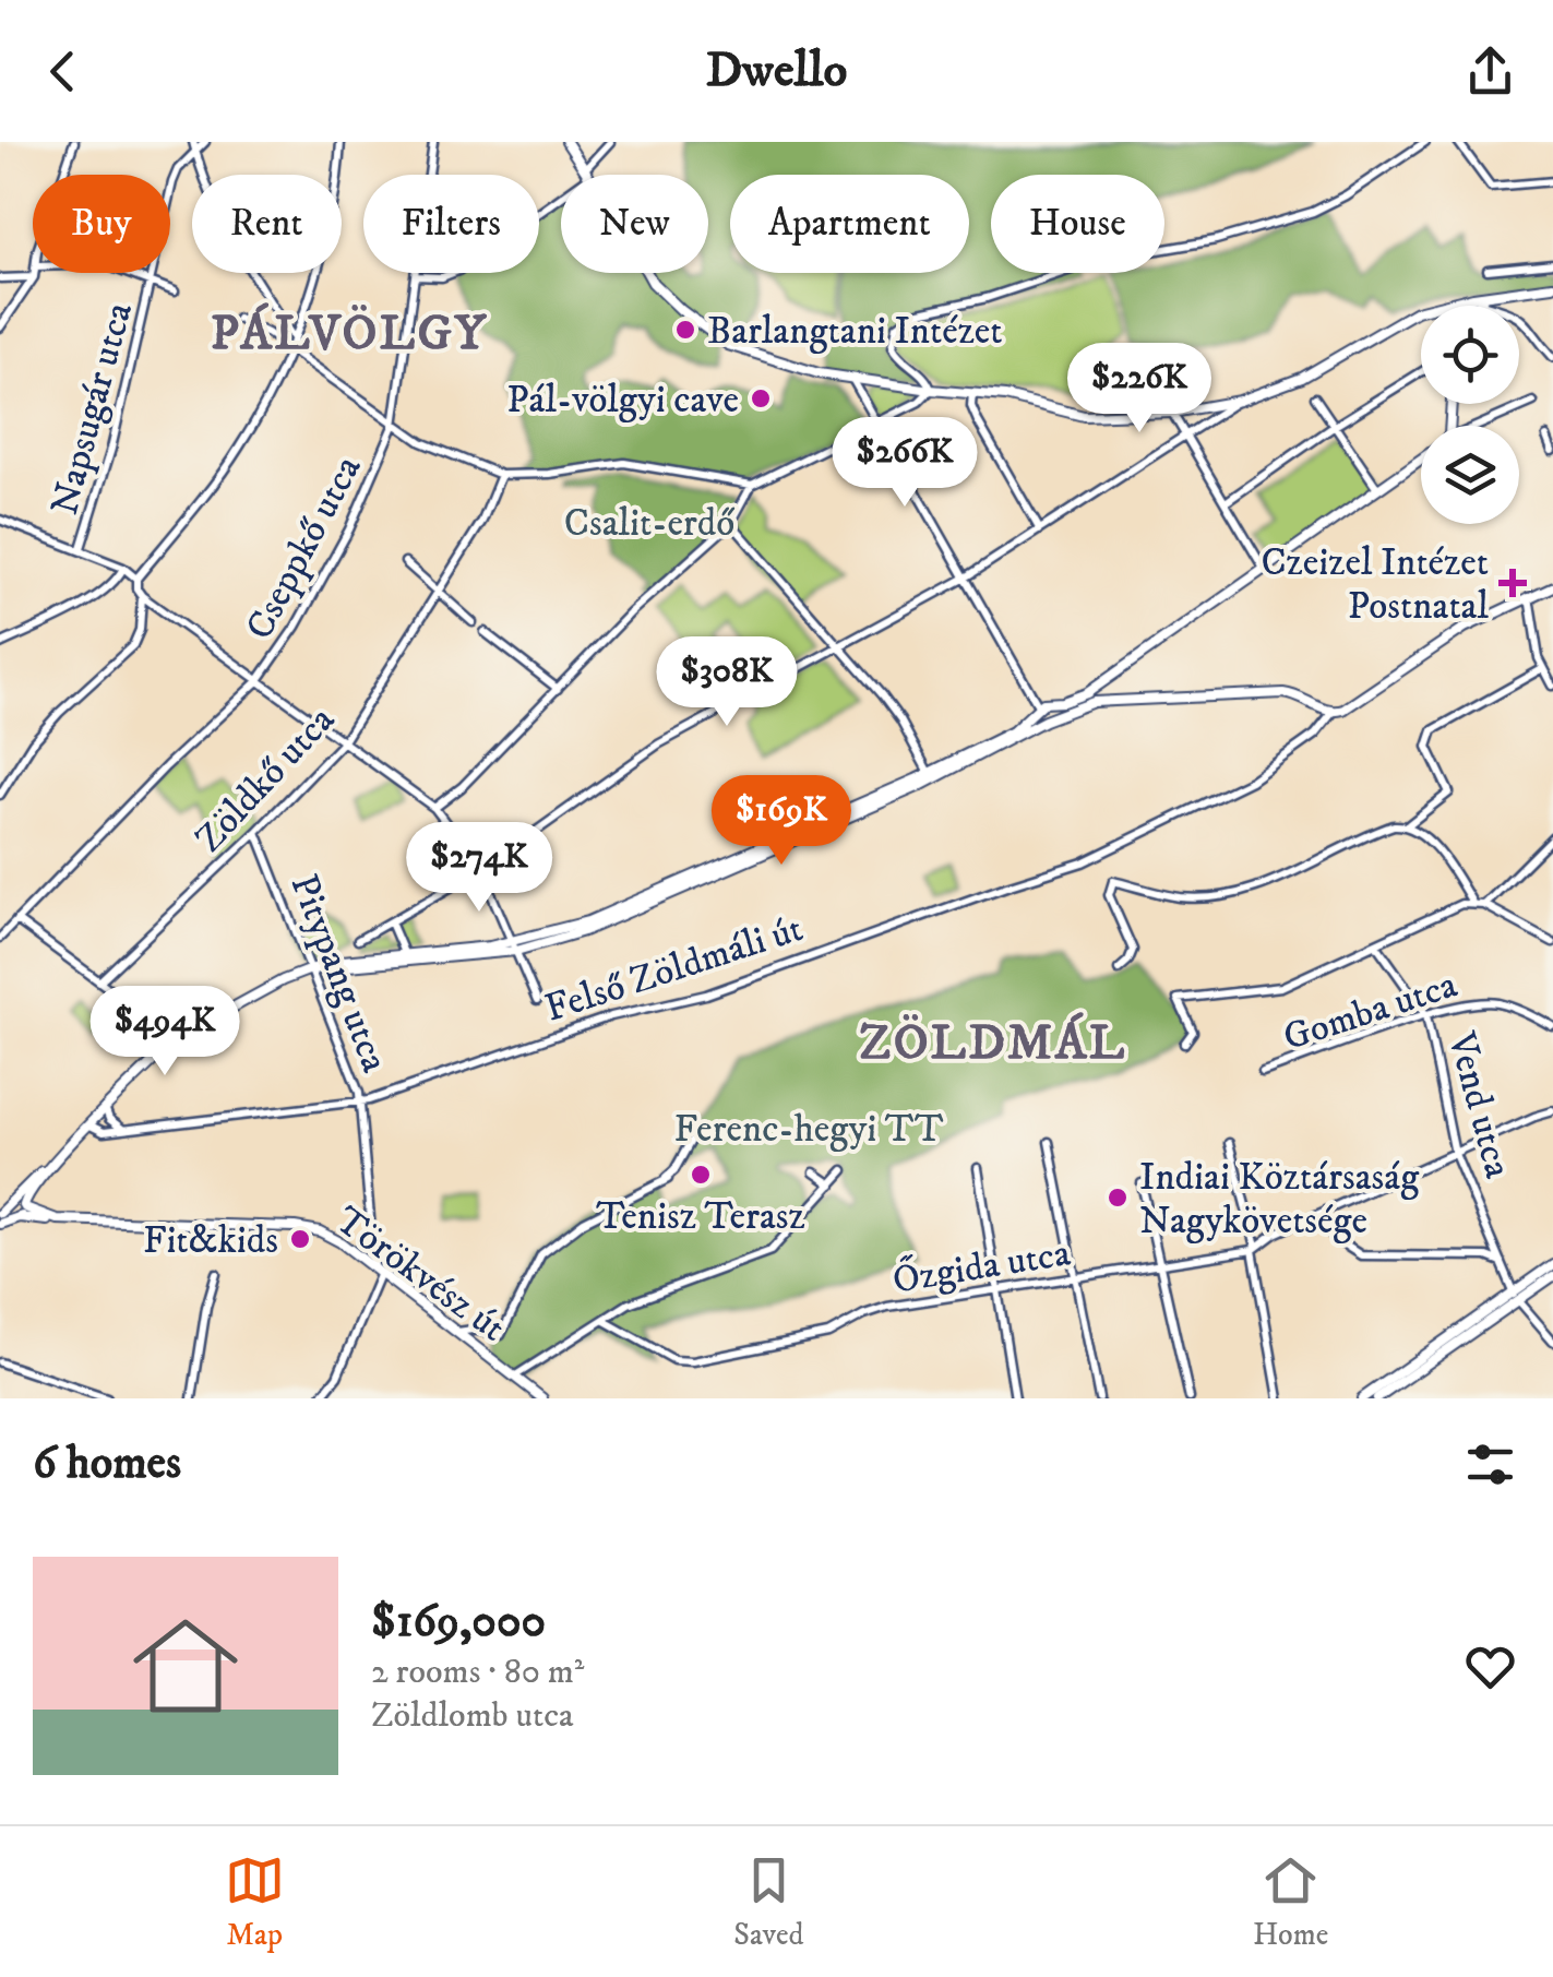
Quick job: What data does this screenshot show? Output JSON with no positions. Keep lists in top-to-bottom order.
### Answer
{
  "streets": {
    "street": [
      "Napsugár utca",
      "Cseppkő utca",
      "Zöldkő utca",
      "Felső Zöldmáli út",
      "Pitypang utca",
      "Gomba utca",
      "Vend utca",
      "Őzgida utca",
      "Törökvész út"
    ]
  },
  "crossings": [
    ["Zöldkő utca", "Pitypang utca"],
    ["Felső Zöldmáli út", "Pitypang utca"],
    ["Pitypang utca", "Törökvész út"],
    ["Gomba utca", "Vend utca"]
  ],
  "districts": ["PÁLVÖLGY", "ZÖLDMÁL"],
  "parks": ["Csalit-erdő", "Ferenc-hegyi TT"],
  "places": {
    "other": [
      "Barlangtani Intézet",
      "Pál-völgyi cave",
      "Tenisz Terasz",
      "Indiai Köztársaság Nagykövetsége",
      "Fit&kids"
    ],
    "health": ["Czeizel Intézet Postnatal"]
  },
  "page": {
    "header": "Dwello",
    "chip": [
      "Buy",
      "Rent",
      "Filters",
      "New",
      "Apartment",
      "House"
    ],
    "price": [
      "$226K",
      "$266K",
      "$308K",
      "$169K",
      "$274K",
      "$494K"
    ],
    "heading": "6 homes",
    "list": [
      {
        "name": "$169,000",
        "note": "2 rooms · 80 m² · Zöldlomb utca"
      }
    ],
    "tabs": ["Map", "Saved", "Home"]
  }
}
